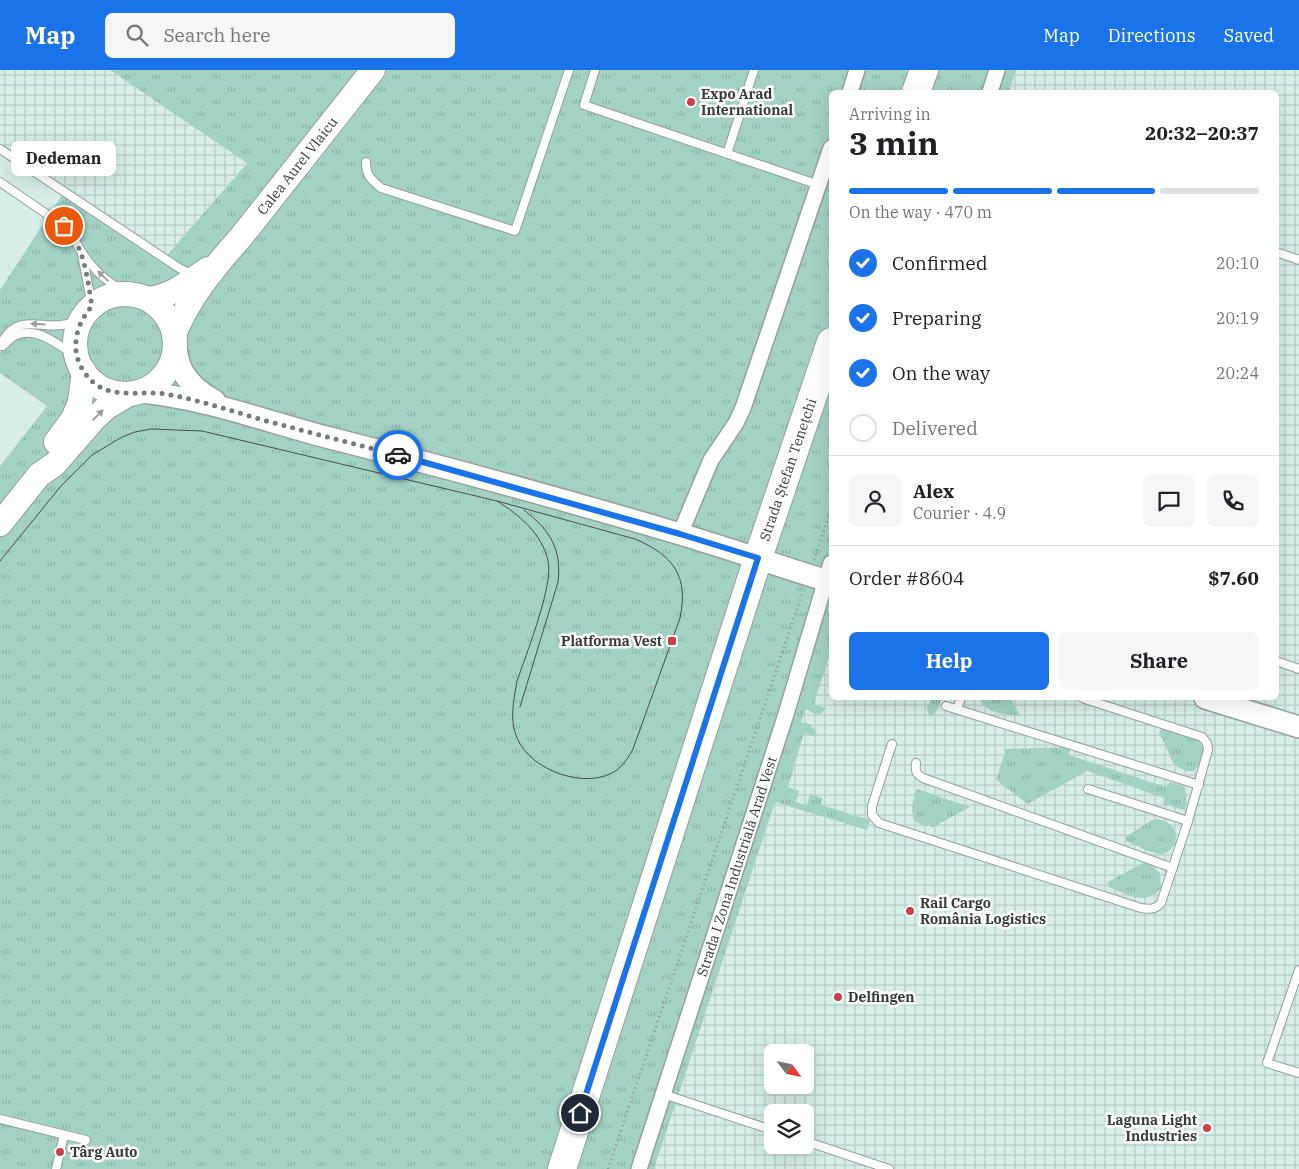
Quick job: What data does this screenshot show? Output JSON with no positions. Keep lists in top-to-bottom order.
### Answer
{
  "streets": {
    "highway": ["Strada Ștefan Tenețchi"],
    "main road": ["Calea Aurel Vlaicu"],
    "street": ["Strada I Zona Industrială Arad Vest"]
  },
  "places": {
    "other": [
      "Expo Arad International",
      "Dedeman",
      "Rail Cargo România Logistics",
      "Delfingen",
      "Laguna Light Industries",
      "Târg Auto"
    ],
    "transit": ["Platforma Vest"]
  },
  "north": "bottom right",
  "page": {
    "header": "Map",
    "search": "Search here",
    "nav": ["Map", "Directions", "Saved"],
    "heading": ["3 min", "Arriving in", "20:32–20:37"],
    "panel": [
      "Alex",
      "Courier · 4.9",
      "Order #8604",
      "$7.60"
    ],
    "bubble": "Dedeman",
    "bar": "On the way · 470 m",
    "list": [
      ["Confirmed", "20:10"],
      ["Preparing", "20:19"],
      ["On the way", "20:24"],
      "Delivered"
    ],
    "buttons": ["Help", "Share"]
  }
}
